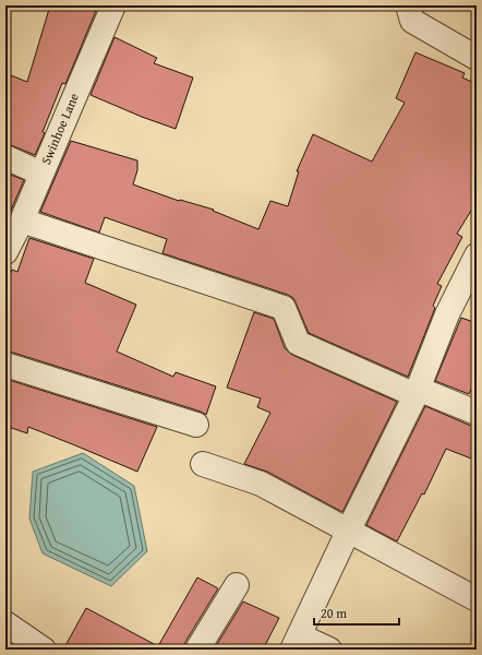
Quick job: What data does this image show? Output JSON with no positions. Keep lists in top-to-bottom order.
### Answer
{
  "streets": {
    "street": ["Swinhoe Lane"]
  },
  "scale_bar": "20 m"
}
